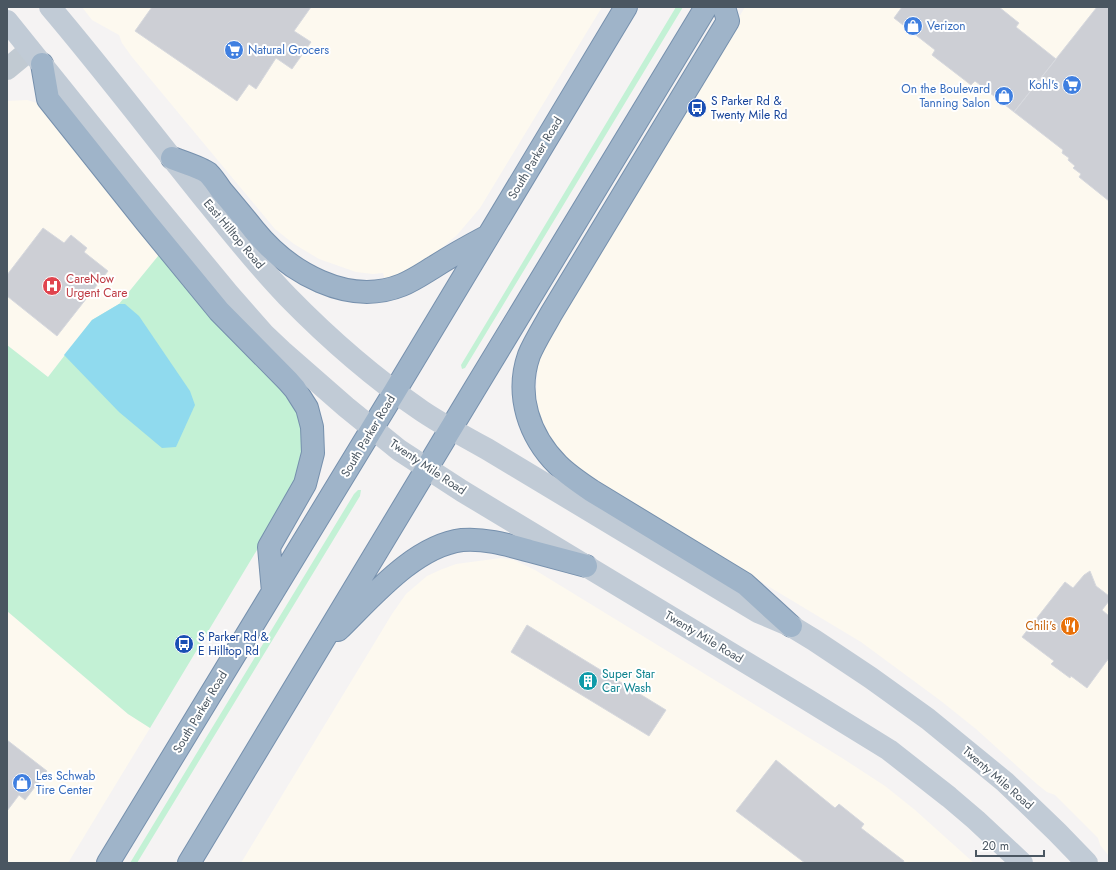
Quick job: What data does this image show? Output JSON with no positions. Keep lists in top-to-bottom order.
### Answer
{
  "streets": {
    "highway": ["South Parker Road"],
    "main road": ["East Hilltop Road", "Twenty Mile Road"]
  },
  "crossings": [
    ["South Parker Road", "East Hilltop Road"],
    ["South Parker Road", "Twenty Mile Road"],
    ["East Hilltop Road", "Twenty Mile Road"]
  ],
  "places": {
    "shop": ["Verizon", "On the Boulevard Tanning Salon", "Les Schwab Tire Center"],
    "supermarket": ["Natural Grocers", "Kohl's"],
    "bus stop": ["S Parker Rd & Twenty Mile Rd", "S Parker Rd & E Hilltop Rd"],
    "hospital": ["CareNow Urgent Care"],
    "restaurant": ["Chili's"],
    "building": ["Super Star Car Wash"]
  },
  "scale_bar": "20 m"
}
